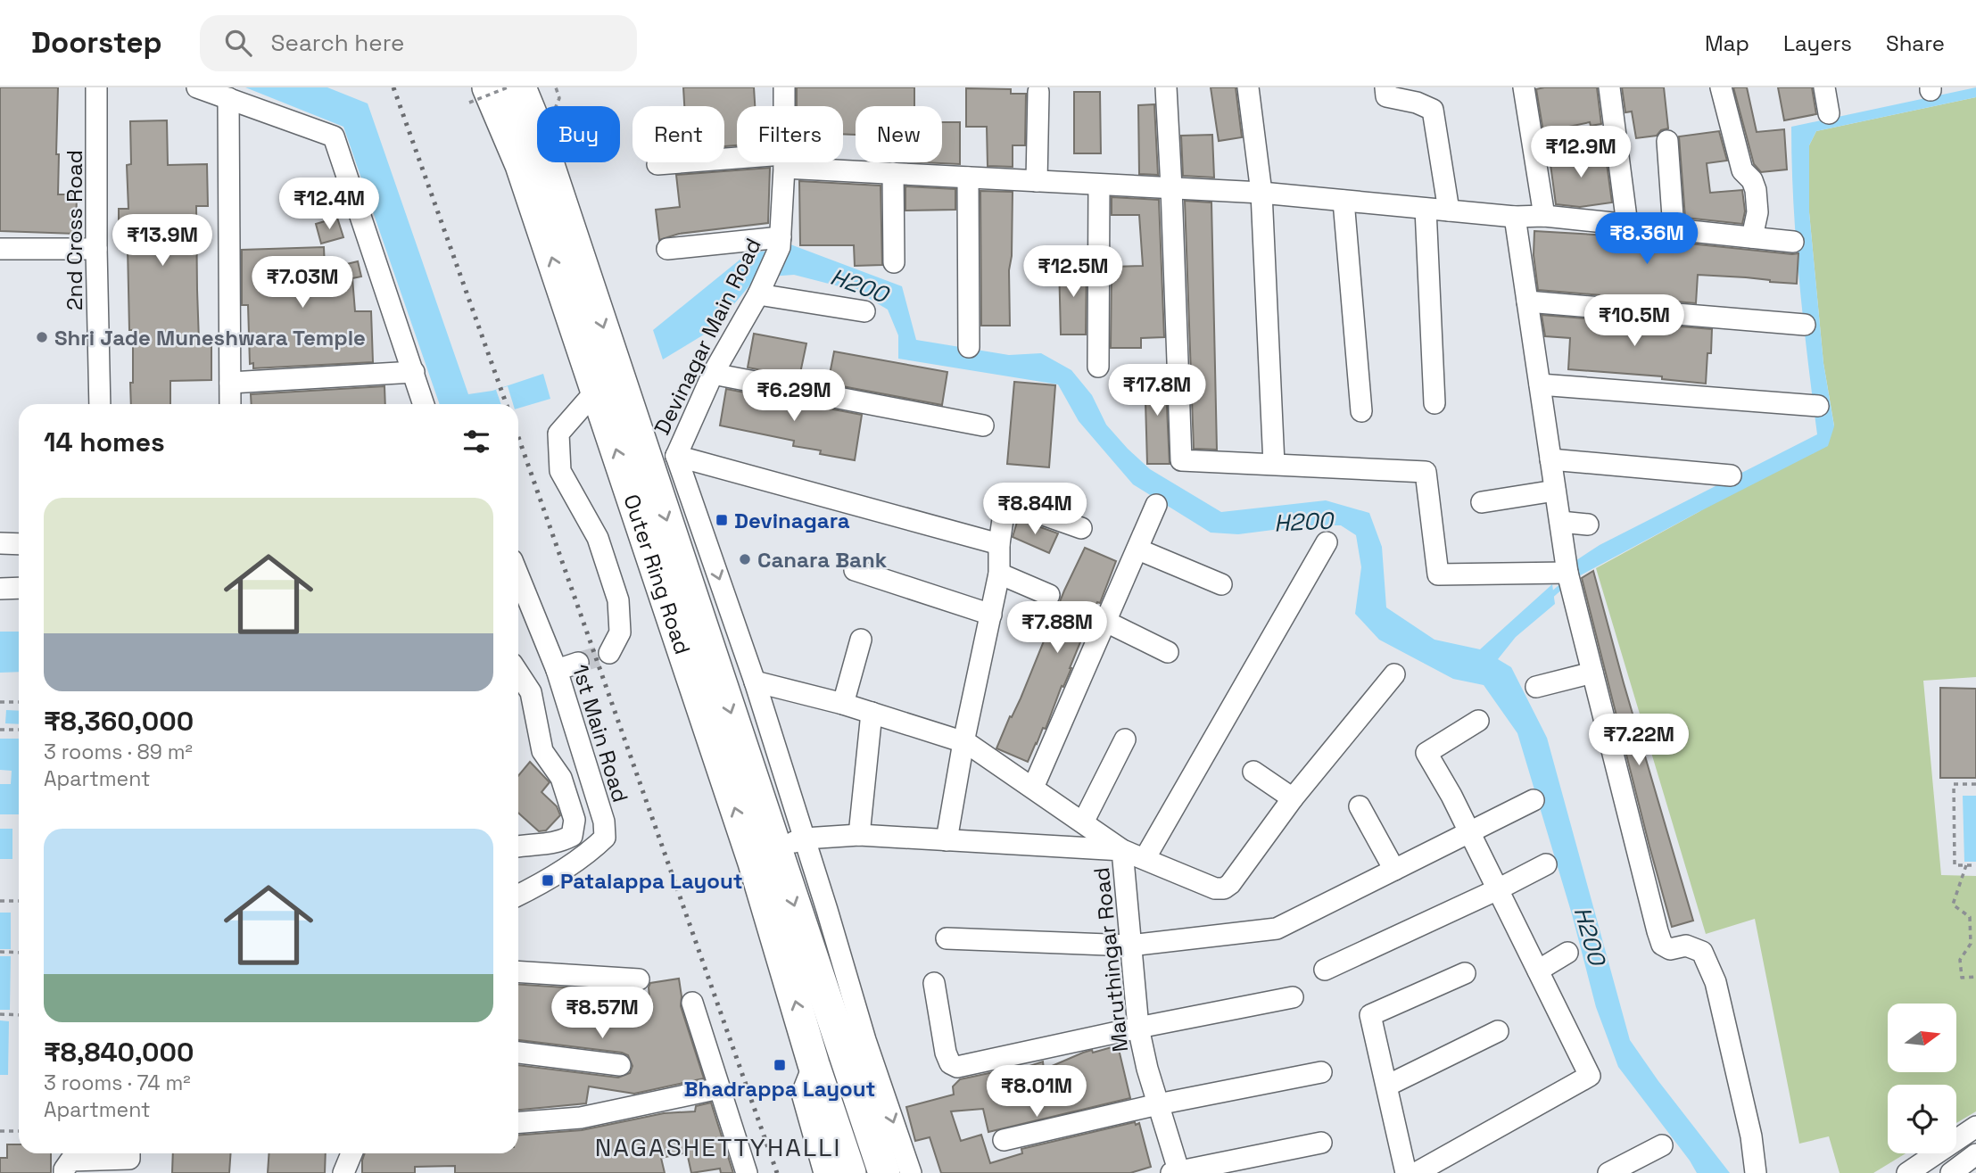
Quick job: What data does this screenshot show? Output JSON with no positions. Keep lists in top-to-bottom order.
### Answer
{
  "streets": {
    "highway": ["Outer Ring Road"],
    "street": [
      "2nd Cross Road",
      "Devinagar Main Road",
      "1st Main Road",
      "Maruthingar Road"
    ]
  },
  "districts": ["NAGASHETTYHALLI"],
  "water": ["H200"],
  "places": {
    "other": ["Shri Jade Muneshwara Temple", "Canara Bank"],
    "transit": ["Devinagara", "Patalappa Layout", "Bhadrappa Layout"]
  },
  "north": "right",
  "page": {
    "header": "Doorstep",
    "search": "Search here",
    "nav": ["Map", "Layers", "Share"],
    "chip": [
      "Buy",
      "Rent",
      "Filters",
      "New"
    ],
    "price": [
      "₹12.9M",
      "₹12.4M",
      "₹8.36M",
      "₹13.9M",
      "₹12.5M",
      "₹7.03M",
      "₹10.5M",
      "₹17.8M",
      "₹6.29M",
      "₹8.84M",
      "₹7.88M",
      "₹7.22M",
      "₹8.57M",
      "₹8.01M"
    ],
    "heading": "14 homes",
    "list": [
      {
        "name": "₹8,360,000",
        "note": "3 rooms · 89 m² · Apartment"
      },
      {
        "name": "₹8,840,000",
        "note": "3 rooms · 74 m² · Apartment"
      }
    ]
  }
}
